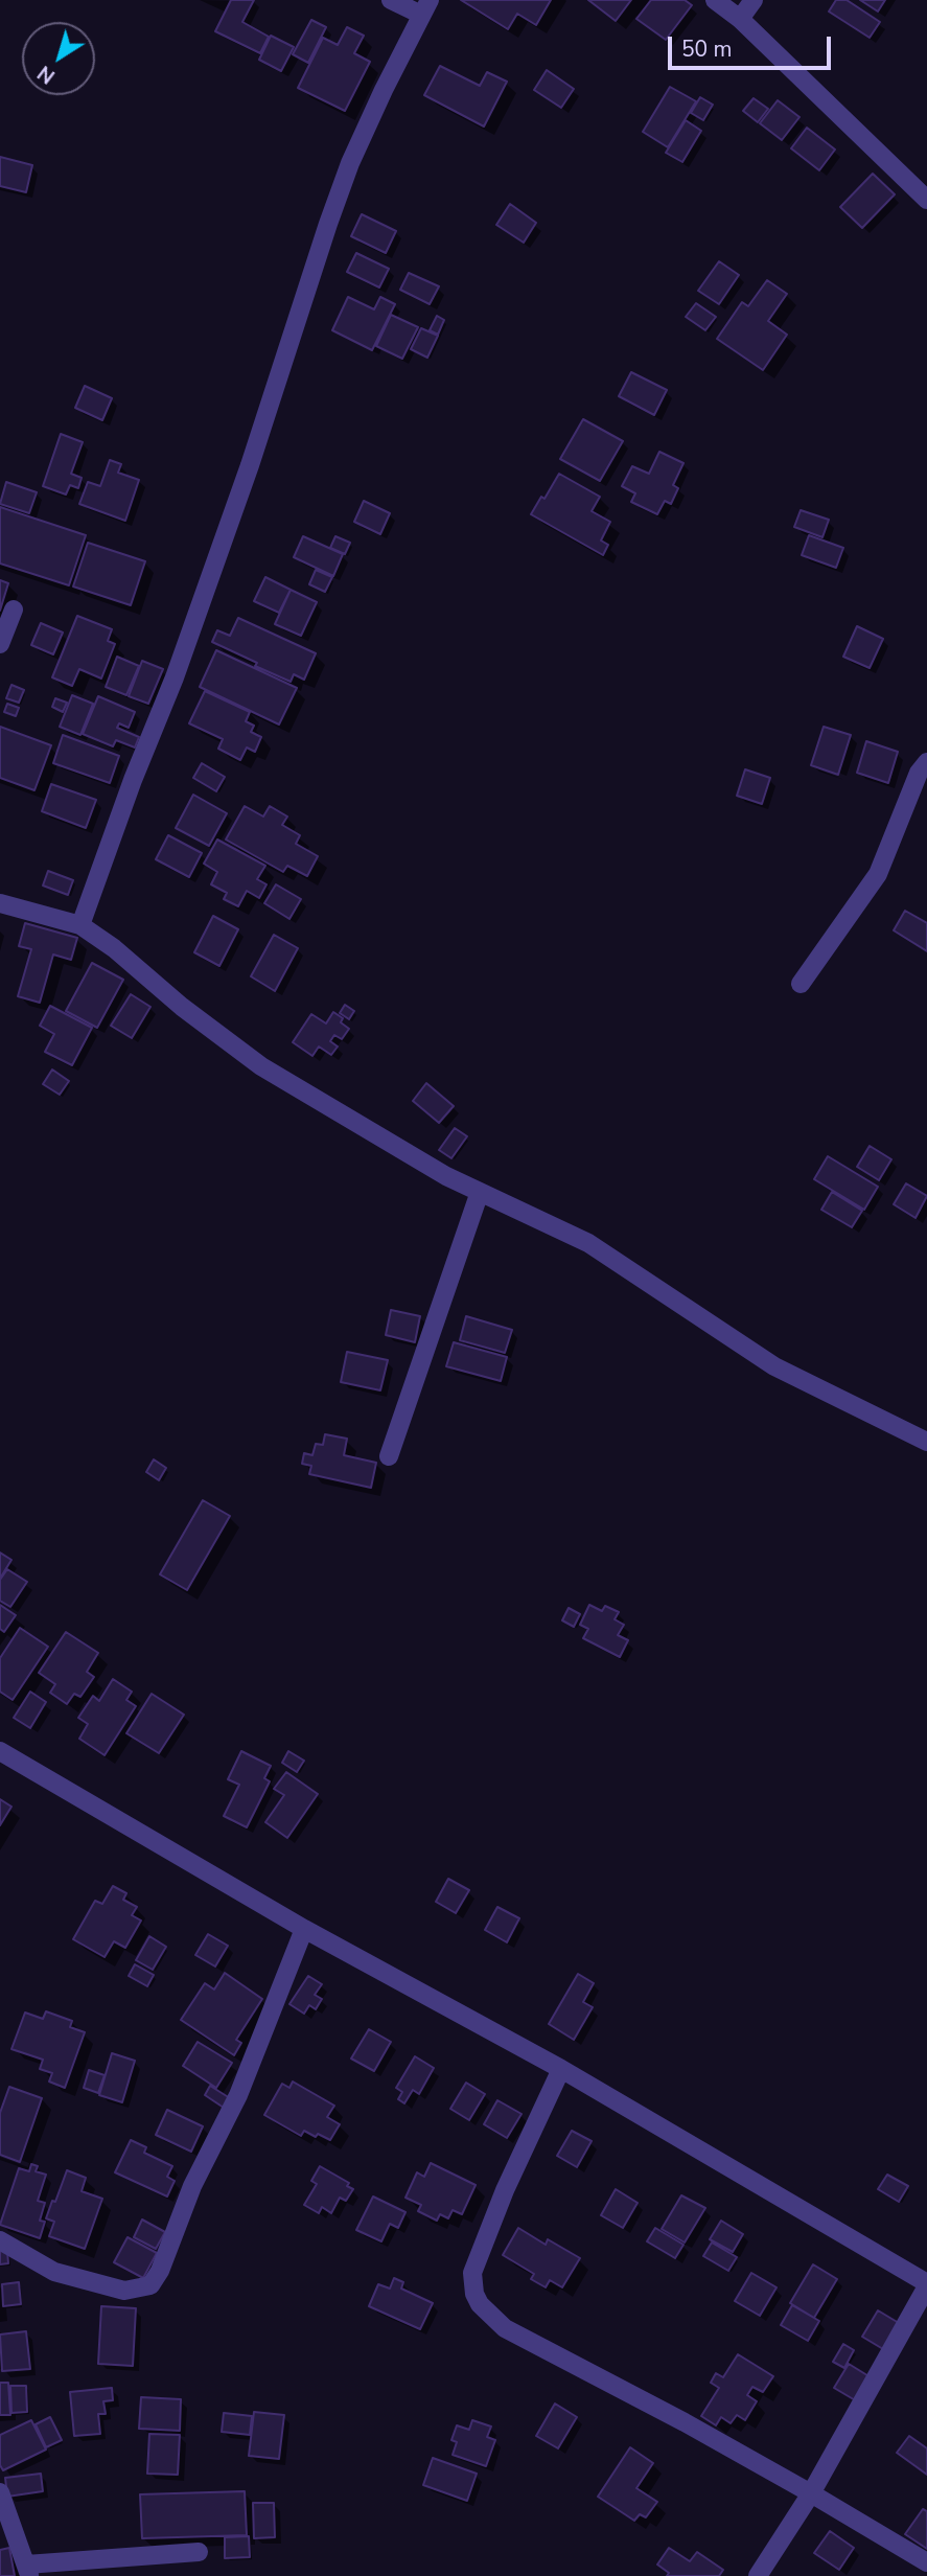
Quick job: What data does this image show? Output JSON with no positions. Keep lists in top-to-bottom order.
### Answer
{
  "scale_bar": "50 m",
  "north": "bottom left"
}
